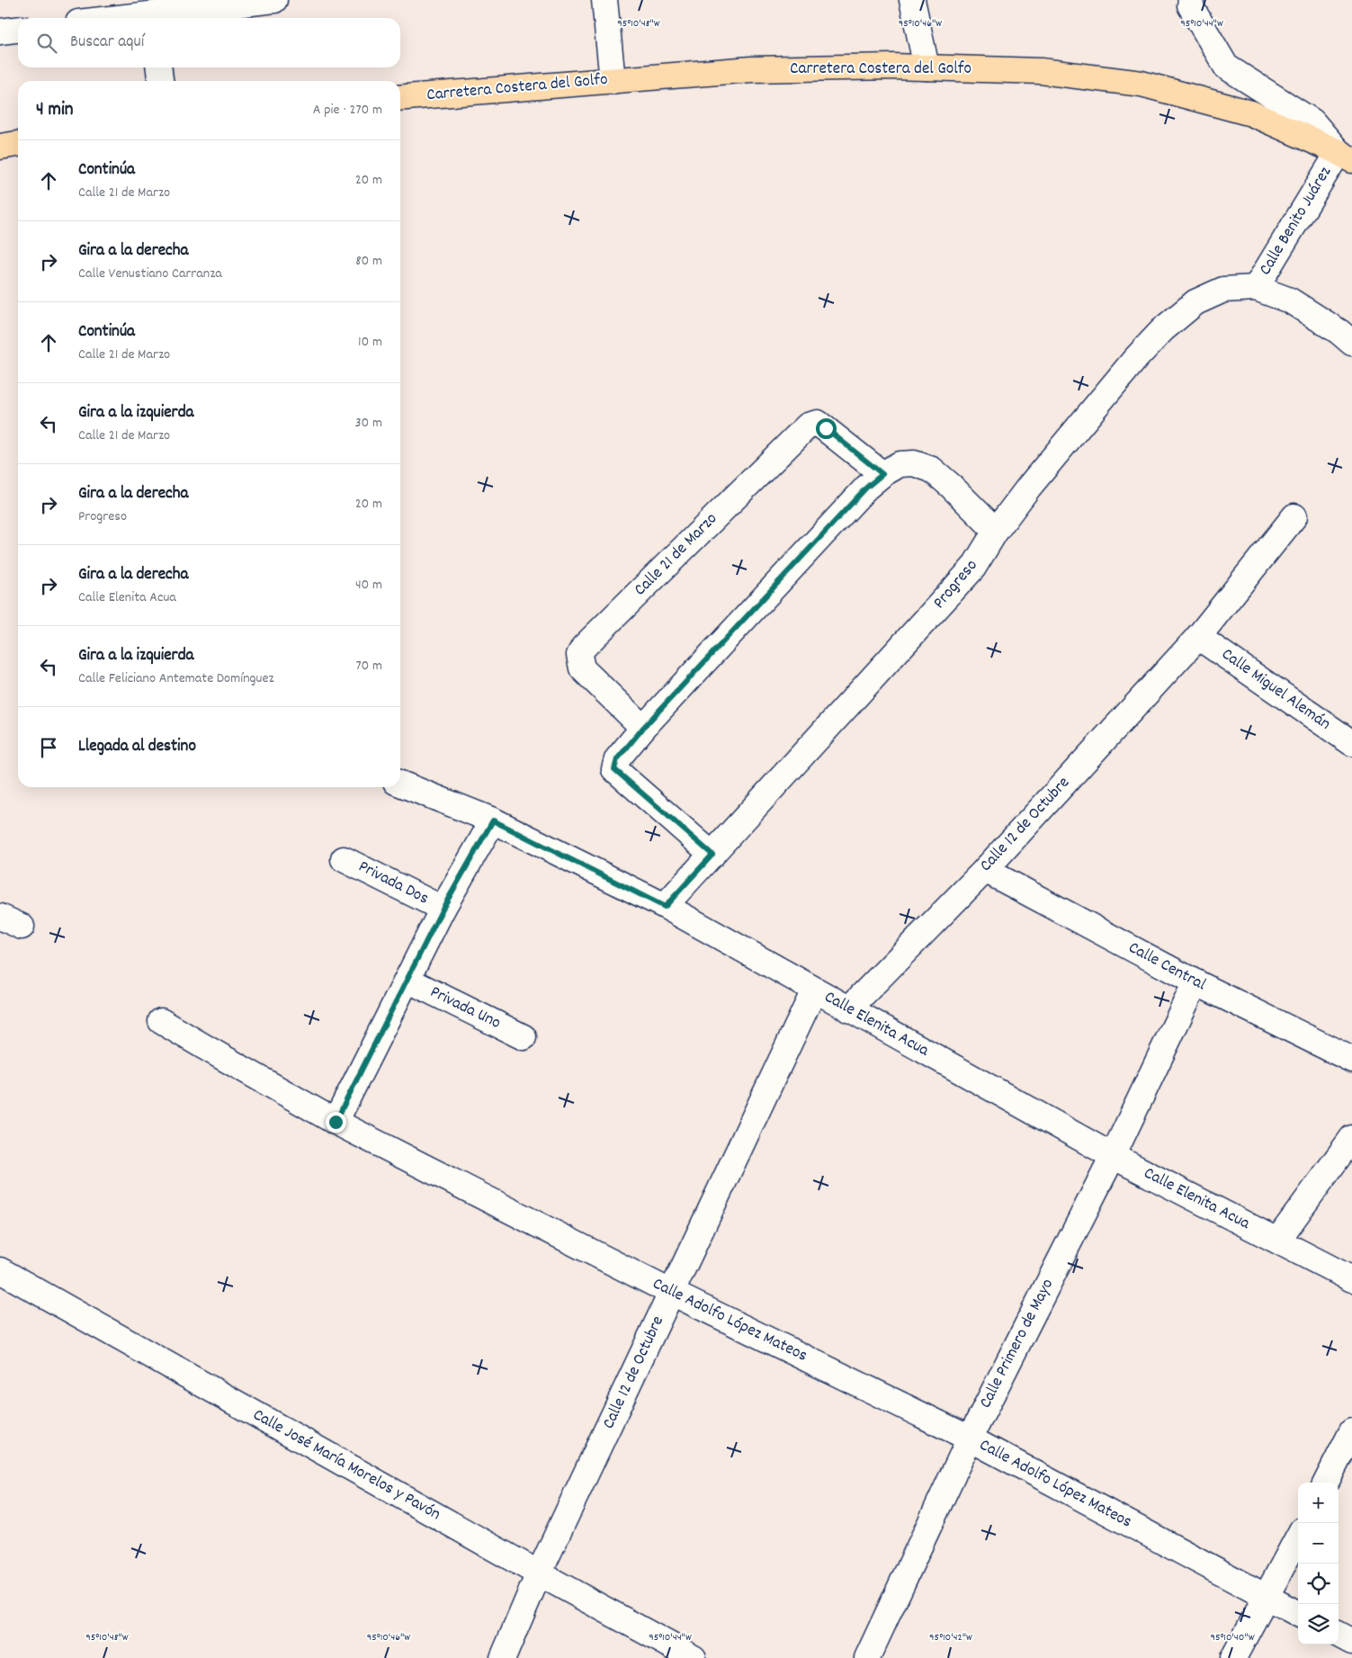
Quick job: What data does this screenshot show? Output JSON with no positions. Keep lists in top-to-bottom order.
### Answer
{
  "streets": {
    "main road": ["Carretera Costera del Golfo"],
    "street": [
      "Calle Benito Juárez",
      "Calle 21 de Marzo",
      "Progreso",
      "Calle Miguel Alemán",
      "Calle 12 de Octubre",
      "Privada Dos",
      "Calle Central",
      "Privada Uno",
      "Calle Elenita Acua",
      "Calle Adolfo López Mateos",
      "Calle Primero de Mayo",
      "Calle José María Morelos y Pavón"
    ]
  },
  "crossings": [
    ["Carretera Costera del Golfo", "Calle Benito Juárez"],
    ["Calle Benito Juárez", "Progreso"],
    ["Progreso", "Calle Elenita Acua"],
    ["Calle Miguel Alemán", "Calle 12 de Octubre"],
    ["Calle 12 de Octubre", "Calle Central"],
    ["Calle 12 de Octubre", "Calle Elenita Acua"],
    ["Calle 12 de Octubre", "Calle Adolfo López Mateos"],
    ["Calle 12 de Octubre", "Calle José María Morelos y Pavón"],
    ["Calle Central", "Calle Primero de Mayo"],
    ["Calle Elenita Acua", "Calle Primero de Mayo"],
    ["Calle Adolfo López Mateos", "Calle Primero de Mayo"]
  ],
  "page": {
    "search": "Buscar aquí",
    "heading": ["4 min", "A pie · 270 m"],
    "list": [
      ["Continúa", "Calle 21 de Marzo", "20 m"],
      ["Gira a la derecha", "Calle Venustiano Carranza", "80 m"],
      ["Continúa", "Calle 21 de Marzo", "10 m"],
      ["Gira a la izquierda", "Calle 21 de Marzo", "30 m"],
      ["Gira a la derecha", "Progreso", "20 m"],
      ["Gira a la derecha", "Calle Elenita Acua", "40 m"],
      ["Gira a la izquierda", "Calle Feliciano Antemate Domínguez", "70 m"],
      "Llegada al destino"
    ],
    "map_buttons": ["+", "−"]
  },
  "coordinates": [
    "95°10'48\"W",
    "95°10'46\"W",
    "95°10'44\"W",
    "95°10'42\"W",
    "95°10'40\"W"
  ]
}
